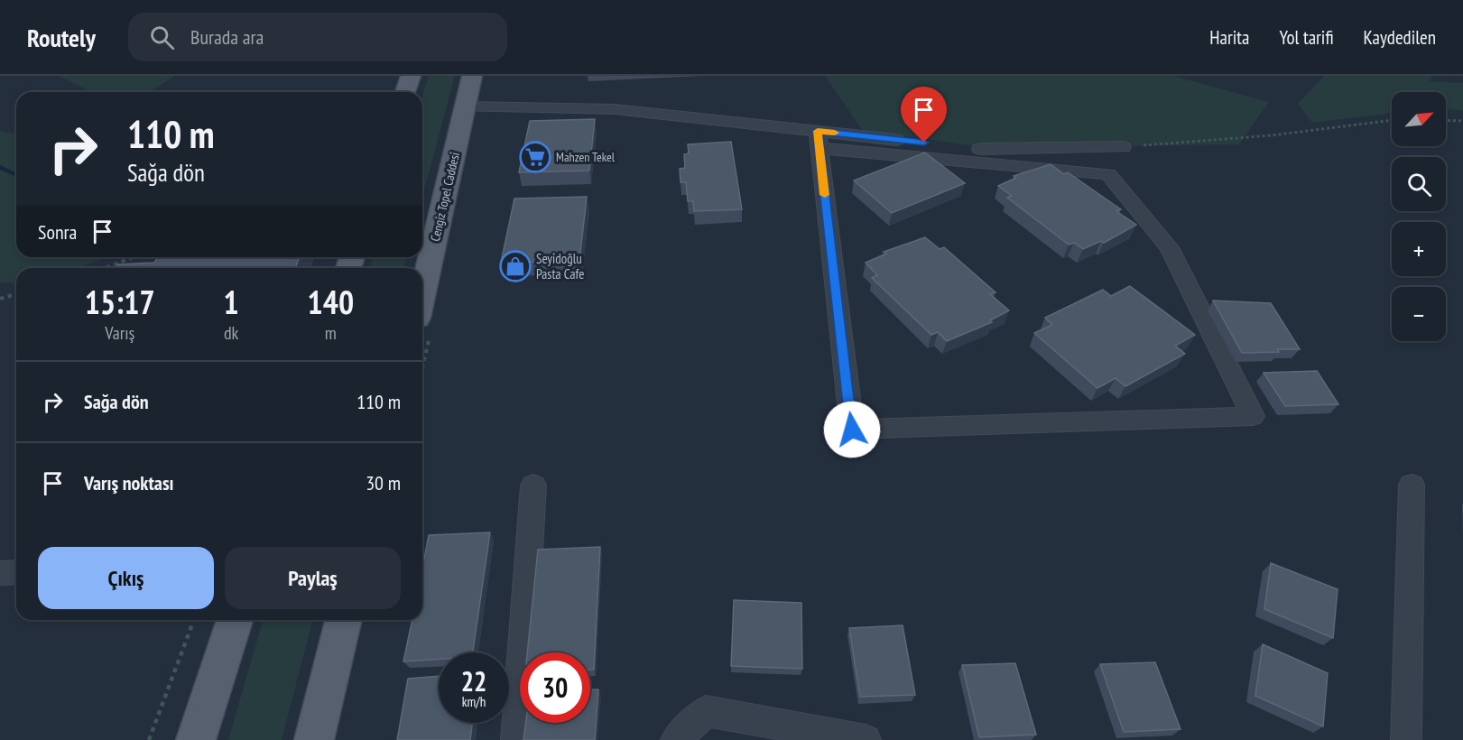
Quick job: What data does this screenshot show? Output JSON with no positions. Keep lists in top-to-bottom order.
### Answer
{
  "streets": {
    "main road": ["Cengiz Topel Caddesi"]
  },
  "places": {
    "supermarket": ["Mahzen Tekel"],
    "shop": ["Seyidoğlu Pasta Cafe"]
  },
  "north": "top right",
  "page": {
    "header": "Routely",
    "search": "Burada ara",
    "nav": ["Harita", "Yol tarifi", "Kaydedilen"],
    "map_buttons": ["+", "−"],
    "turn": ["110 m", "Sağa dön"],
    "then": "Sonra",
    "eta": [
      "15:17",
      "Varış",
      "1",
      "dk",
      "140",
      "m"
    ],
    "list": [
      {
        "name": "Sağa dön",
        "value": "110 m"
      },
      {
        "name": "Varış noktası",
        "value": "30 m"
      }
    ],
    "buttons": ["Çıkış", "Paylaş"],
    "speed": "22 km/h",
    "limit": "30"
  }
}
